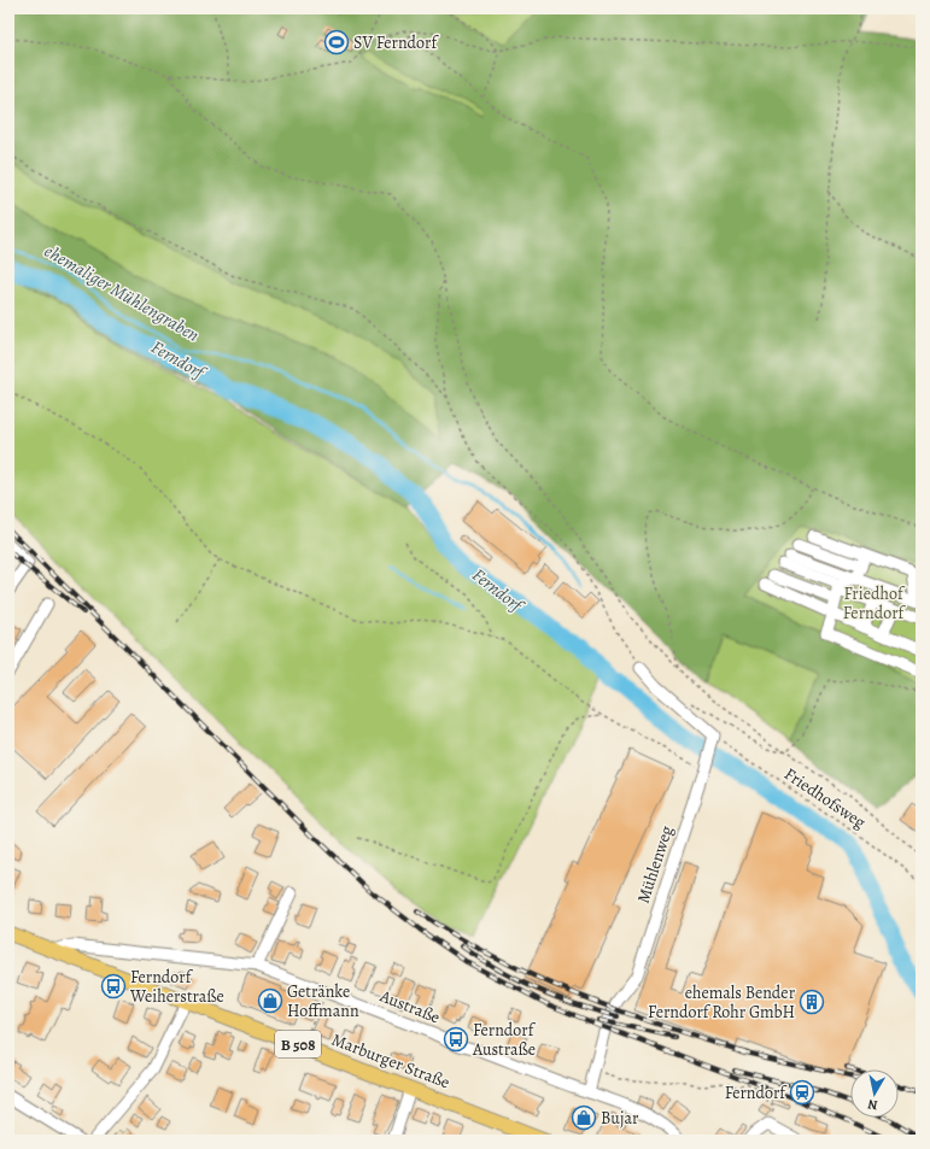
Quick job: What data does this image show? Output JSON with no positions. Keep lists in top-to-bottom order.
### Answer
{
  "streets": {
    "main road": ["B 508", "Marburger Straße"],
    "street": ["Mühlenweg", "Austraße"],
    "path": ["Friedhofsweg"]
  },
  "crossings": [
    ["Friedhofsweg", "Mühlenweg"],
    ["Mühlenweg", "Austraße"],
    ["Austraße", "Marburger Straße"]
  ],
  "water": ["ehemaliger Mühlengraben", "Ferndorf"],
  "parks": ["Friedhof Ferndorf"],
  "places": {
    "sports": ["SV Ferndorf"],
    "bus stop": ["Ferndorf Weiherstraße", "Ferndorf Austraße"],
    "shop": ["Getränke Hoffmann", "Bujar"],
    "building": ["ehemals Bender Ferndorf Rohr GmbH"],
    "station": ["Ferndorf"]
  },
  "north": "bottom"
}
